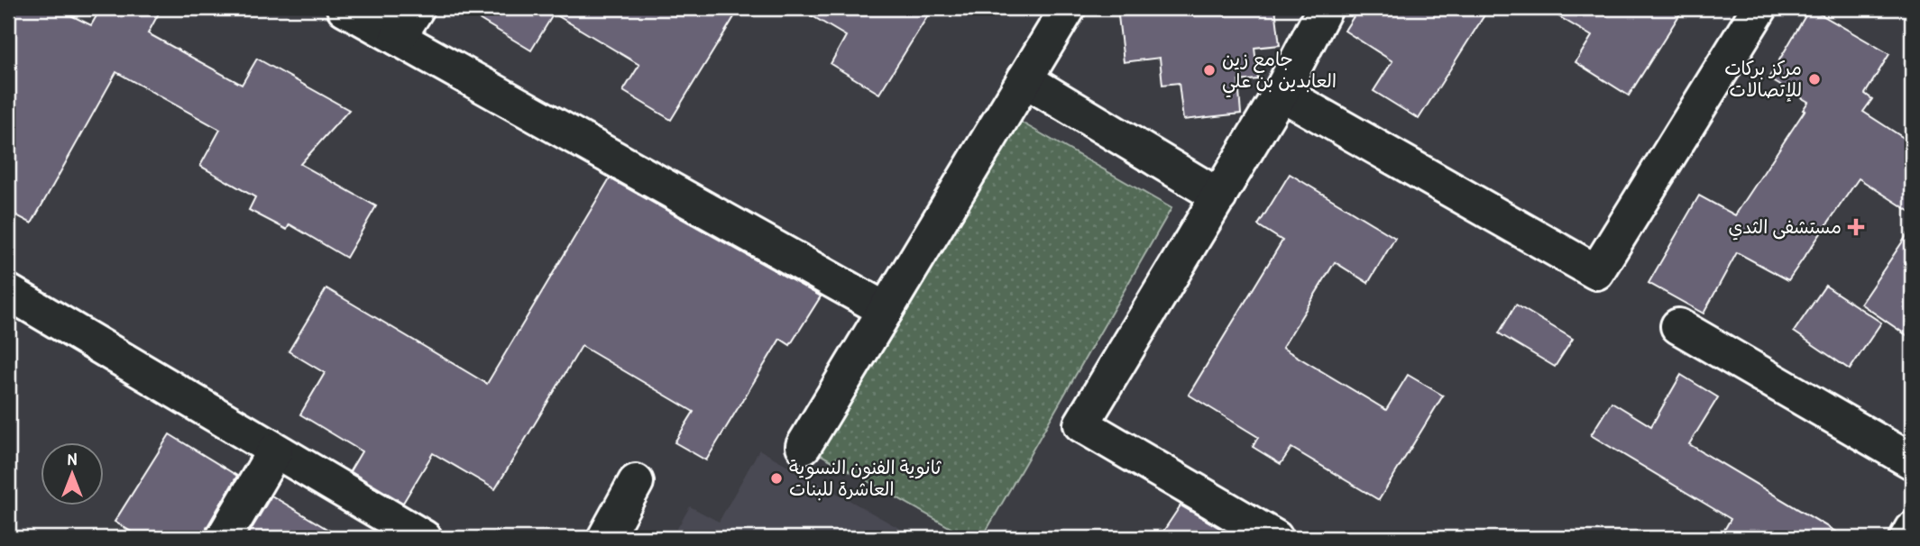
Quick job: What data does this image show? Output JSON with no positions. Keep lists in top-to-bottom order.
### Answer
{
  "places": {
    "other": ["جامع زين العابدين بن علي", "مركز بركات للإتصالات", "ثانوية الفنون النسوية العاشرة للبنات"],
    "health": ["مستشفى الثدي"]
  },
  "north": "top"
}
